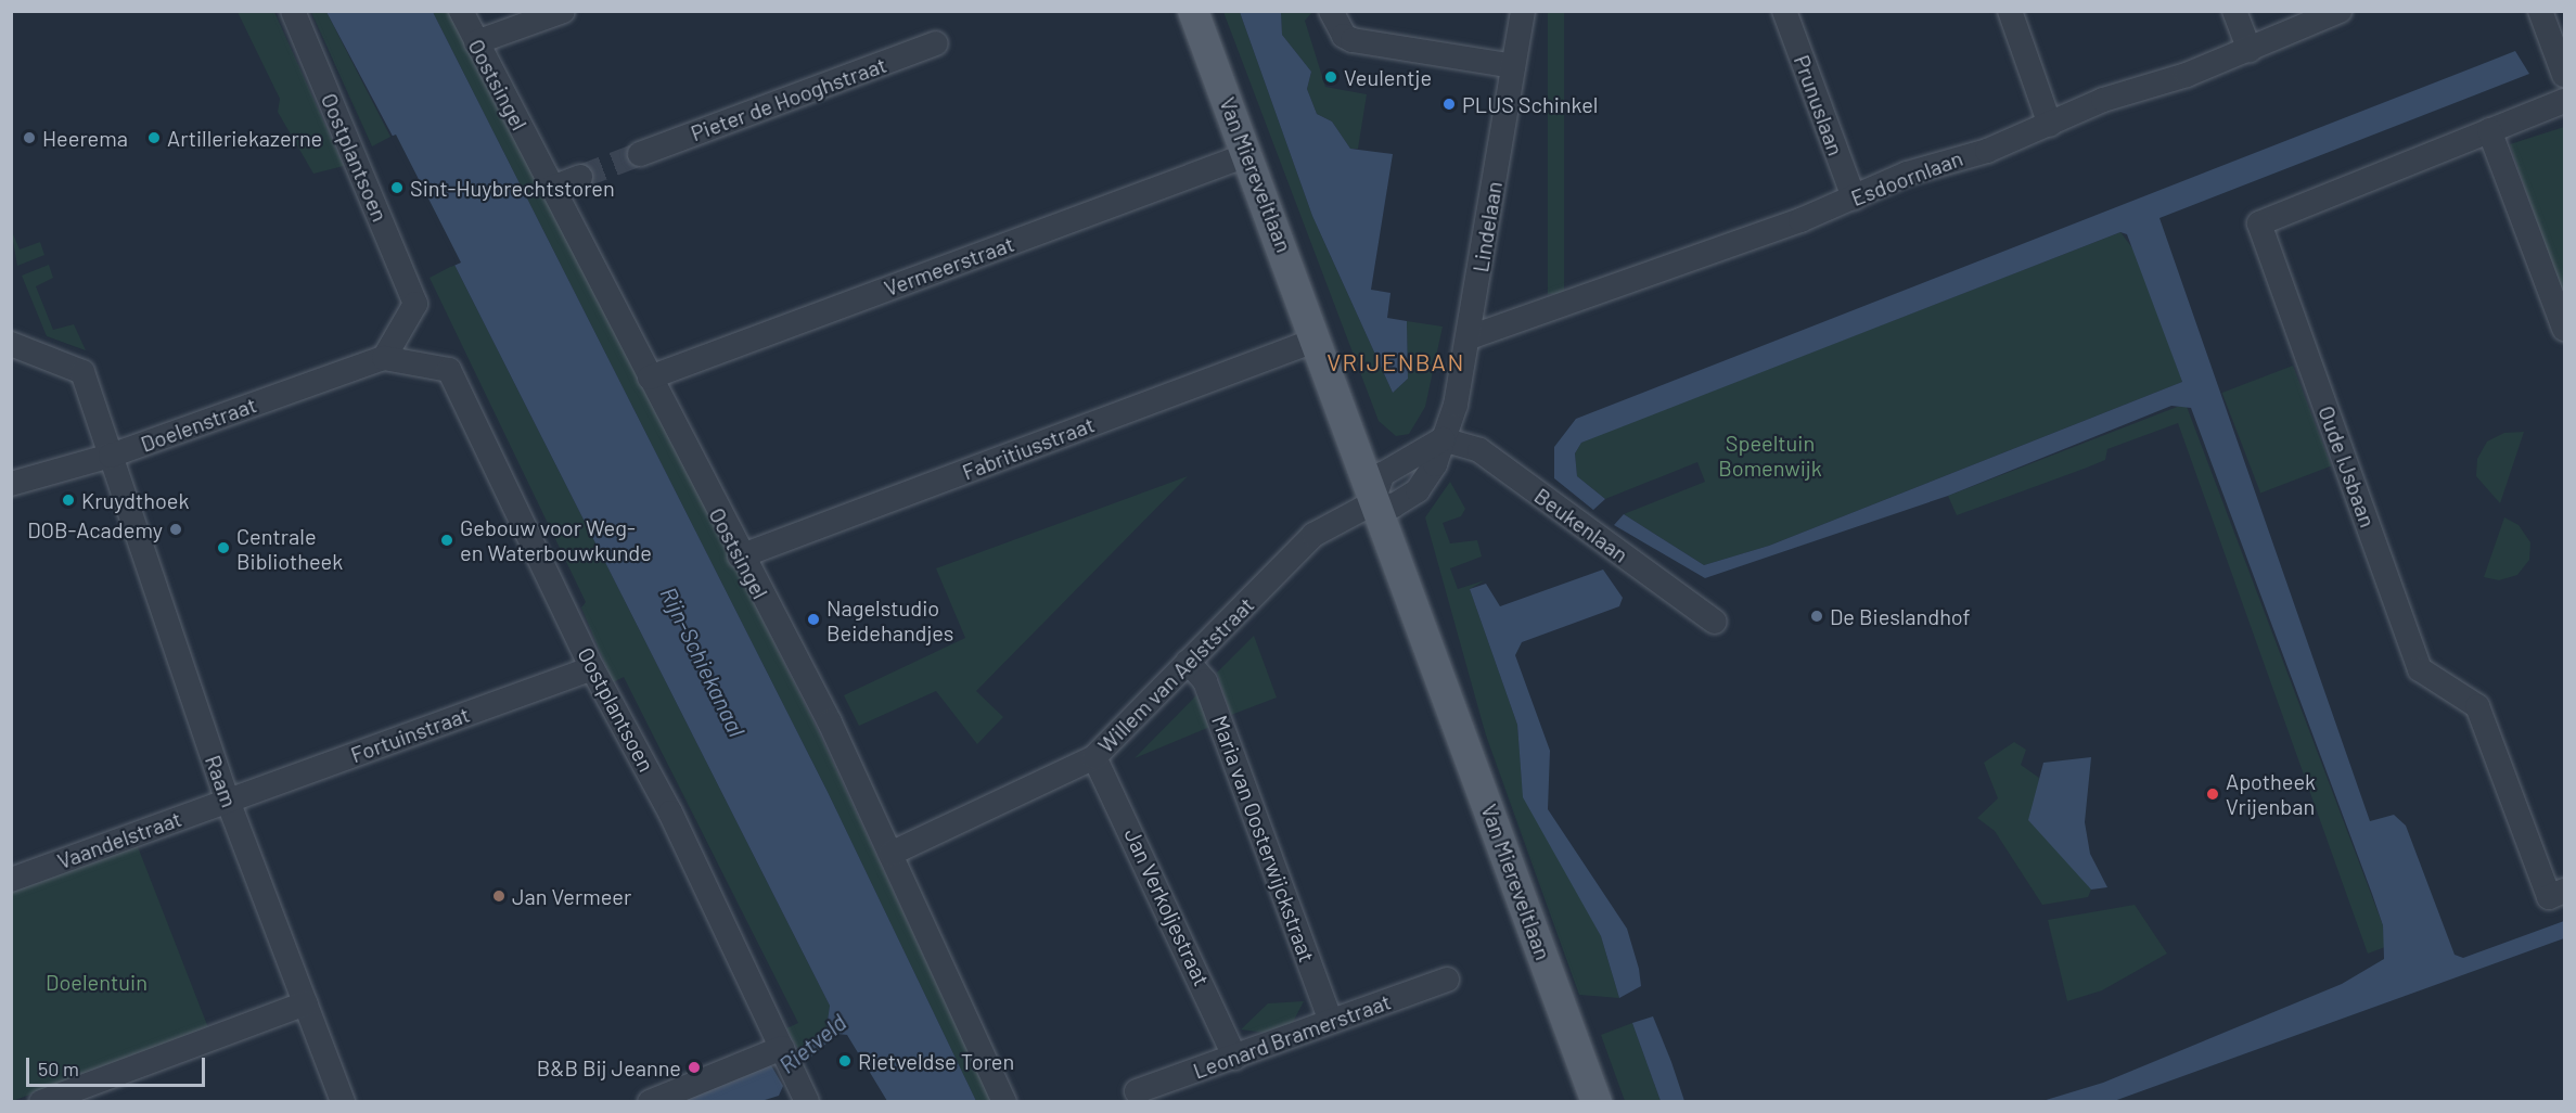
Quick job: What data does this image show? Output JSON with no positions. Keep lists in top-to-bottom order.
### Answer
{
  "streets": {
    "main road": ["Van Miereveltlaan"],
    "street": [
      "Oostsingel",
      "Pieter de Hooghstraat",
      "Prunuslaan",
      "Oostplantsoen",
      "Esdoornlaan",
      "Lindelaan",
      "Vermeerstraat",
      "Doelenstraat",
      "Fabritiusstraat",
      "Oude IJsbaan",
      "Beukenlaan",
      "Willem van Aelststraat",
      "Fortuinstraat",
      "Raam",
      "Maria van Oosterwijckstraat",
      "Vaandelstraat",
      "Jan Verkoljestraat",
      "Leonard Bramerstraat"
    ]
  },
  "crossings": [
    ["Oostsingel", "Vermeerstraat"],
    ["Oostsingel", "Fabritiusstraat"],
    ["Oostsingel", "Willem van Aelststraat"],
    ["Prunuslaan", "Esdoornlaan"],
    ["Oostplantsoen", "Doelenstraat"],
    ["Oostplantsoen", "Fortuinstraat"],
    ["Van Miereveltlaan", "Lindelaan"],
    ["Van Miereveltlaan", "Vermeerstraat"],
    ["Van Miereveltlaan", "Fabritiusstraat"],
    ["Van Miereveltlaan", "Willem van Aelststraat"],
    ["Esdoornlaan", "Lindelaan"],
    ["Lindelaan", "Beukenlaan"],
    ["Lindelaan", "Willem van Aelststraat"],
    ["Doelenstraat", "Raam"],
    ["Willem van Aelststraat", "Maria van Oosterwijckstraat"],
    ["Willem van Aelststraat", "Jan Verkoljestraat"],
    ["Fortuinstraat", "Raam"],
    ["Fortuinstraat", "Vaandelstraat"],
    ["Raam", "Vaandelstraat"],
    ["Maria van Oosterwijckstraat", "Leonard Bramerstraat"],
    ["Jan Verkoljestraat", "Leonard Bramerstraat"]
  ],
  "districts": ["VRIJENBAN"],
  "water": ["Rijn-Schiekanaal", "Rietveld"],
  "parks": ["Speeltuin Bomenwijk", "Doelentuin"],
  "places": [
    "Veulentje",
    "PLUS Schinkel",
    "Heerema",
    "Artilleriekazerne",
    "Sint-Huybrechtstoren",
    "Kruydthoek",
    "DOB-Academy",
    "Gebouw voor Weg- en Waterbouwkunde",
    "Centrale Bibliotheek",
    "De Bieslandhof",
    "Nagelstudio Beidehandjes",
    "Apotheek Vrijenban",
    "Jan Vermeer",
    "Rietveldse Toren",
    "B&B Bij Jeanne"
  ],
  "scale_bar": "50 m"
}
